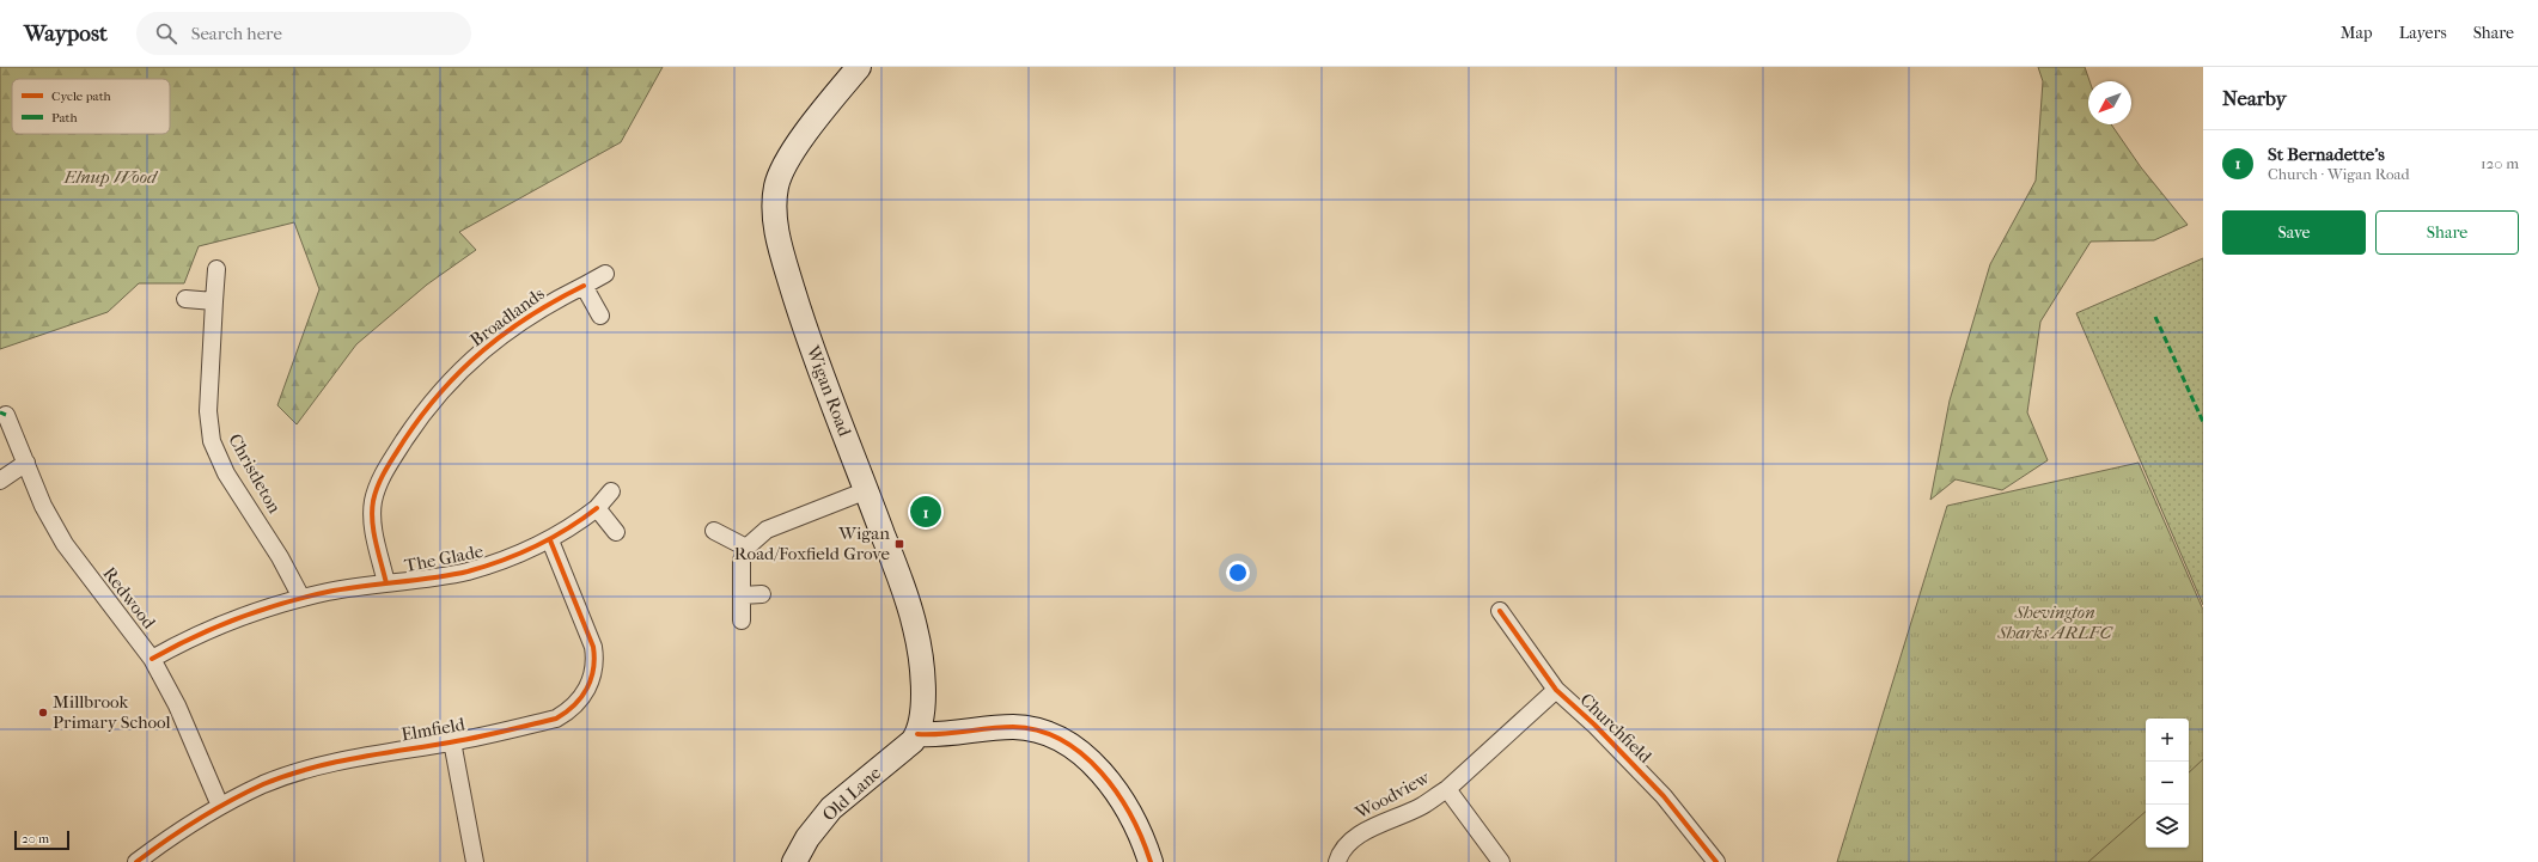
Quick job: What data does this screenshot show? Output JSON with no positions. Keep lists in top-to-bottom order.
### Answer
{
  "streets": {
    "main road": ["Wigan Road", "Old Lane"],
    "street": [
      "Broadlands",
      "Christleton",
      "The Glade",
      "Redwood",
      "Churchfield",
      "Elmfield",
      "Woodview"
    ]
  },
  "crossings": [
    ["Broadlands", "The Glade"],
    ["Wigan Road", "Old Lane"],
    ["Christleton", "The Glade"],
    ["The Glade", "Redwood"],
    ["The Glade", "Elmfield"],
    ["Redwood", "Elmfield"]
  ],
  "parks": ["Elnup Wood", "Shevington Sharks ARLFC"],
  "places": {
    "transit": ["Wigan Road/Foxfield Grove"],
    "other": ["Millbrook Primary School"]
  },
  "legend": ["Cycle path", "Path"],
  "scale_bar": "20 m",
  "north": "bottom left",
  "page": {
    "header": "Waypost",
    "search": "Search here",
    "nav": ["Map", "Layers", "Share"],
    "heading": "Nearby",
    "list": [
      {
        "mark": "1",
        "name": "St Bernadette's",
        "note": "Church · Wigan Road",
        "value": "120 m"
      }
    ],
    "buttons": ["Save", "Share"],
    "pins": "1",
    "map_buttons": ["+", "−"],
    "scale": "20 m"
  }
}
